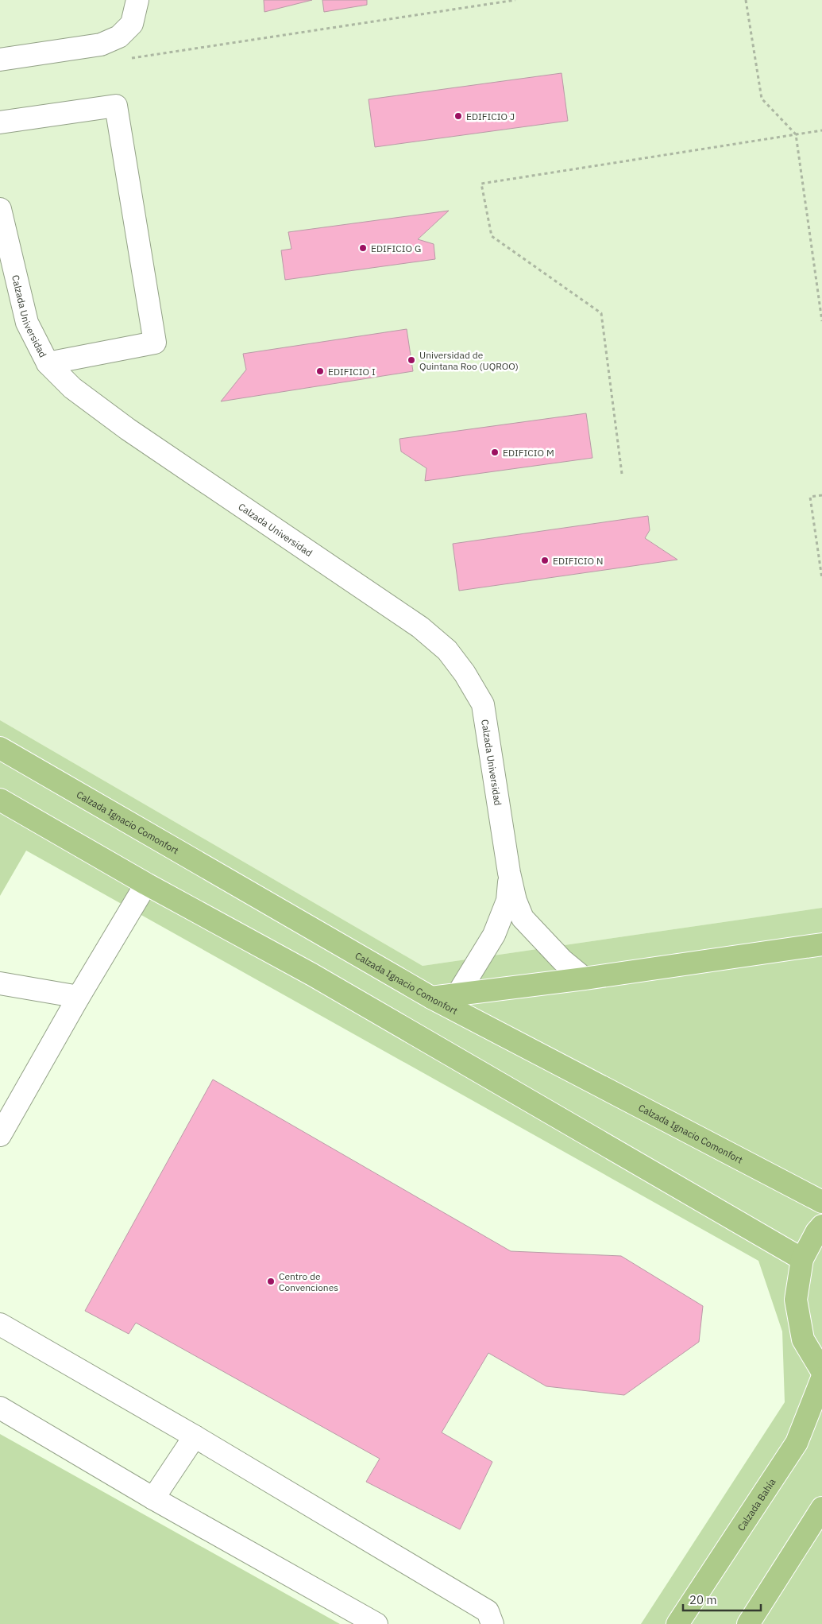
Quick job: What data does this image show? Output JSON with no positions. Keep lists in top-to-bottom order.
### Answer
{
  "streets": {
    "main road": ["Calzada Ignacio Comonfort", "Calzada Bahía"],
    "lane": ["Calzada Universidad"]
  },
  "places": [
    "EDIFICIO J",
    "EDIFICIO G",
    "Universidad de Quintana Roo (UQROO)",
    "EDIFICIO I",
    "EDIFICIO M",
    "EDIFICIO N",
    "Centro de Convenciones"
  ],
  "scale_bar": "20 m"
}
